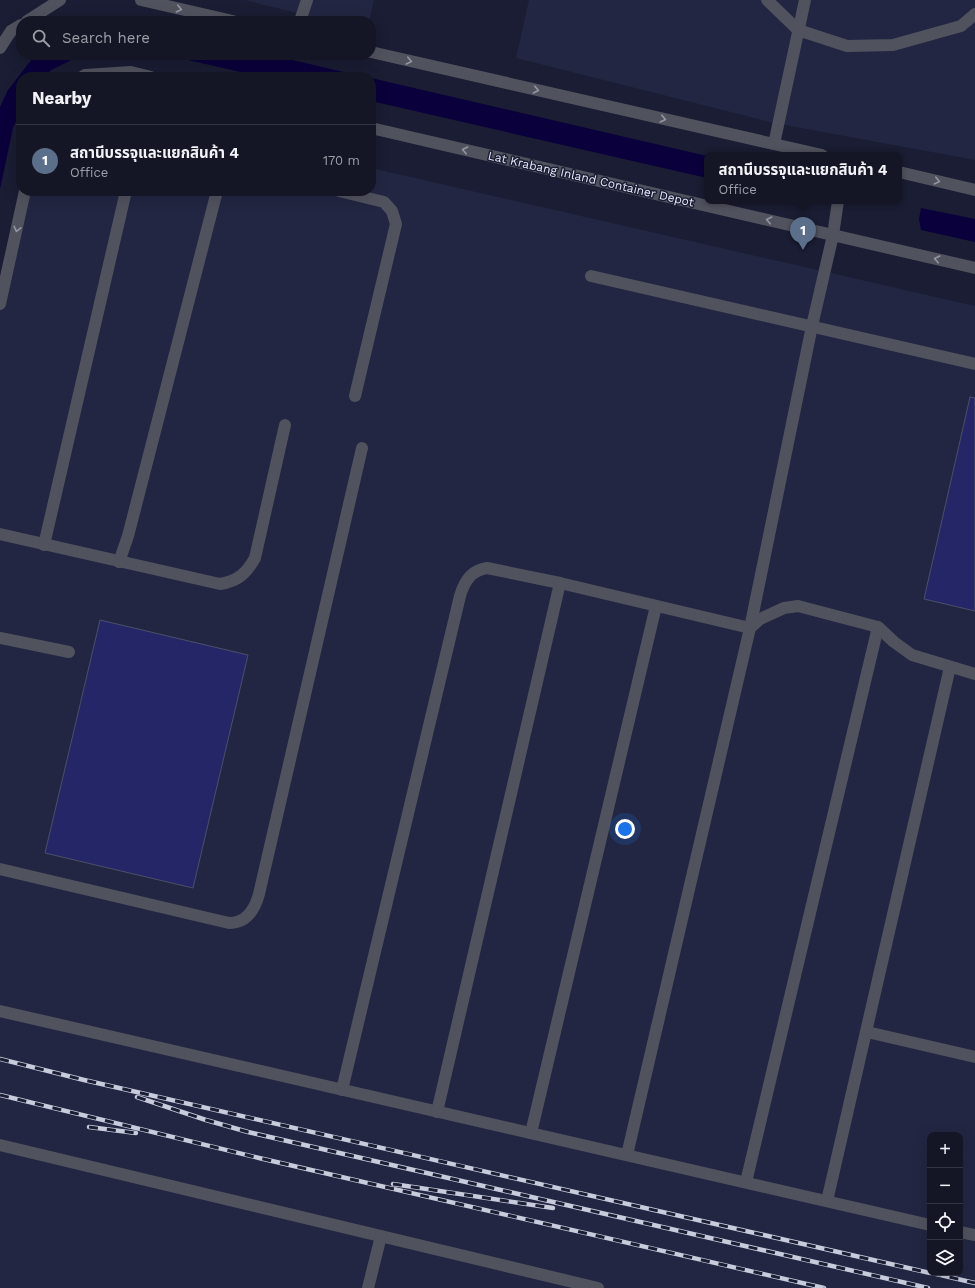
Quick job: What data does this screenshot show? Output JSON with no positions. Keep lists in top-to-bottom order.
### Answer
{
  "streets": {
    "street": ["Lat Krabang Inland Container Depot"]
  },
  "page": {
    "search": "Search here",
    "heading": "Nearby",
    "list": [
      {
        "mark": "1",
        "name": "สถานีบรรจุและแยกสินค้า 4",
        "note": "Office",
        "value": "170 m"
      }
    ],
    "popup": ["สถานีบรรจุและแยกสินค้า 4", "Office"],
    "pins": "1",
    "map_buttons": ["+", "−"]
  }
}
